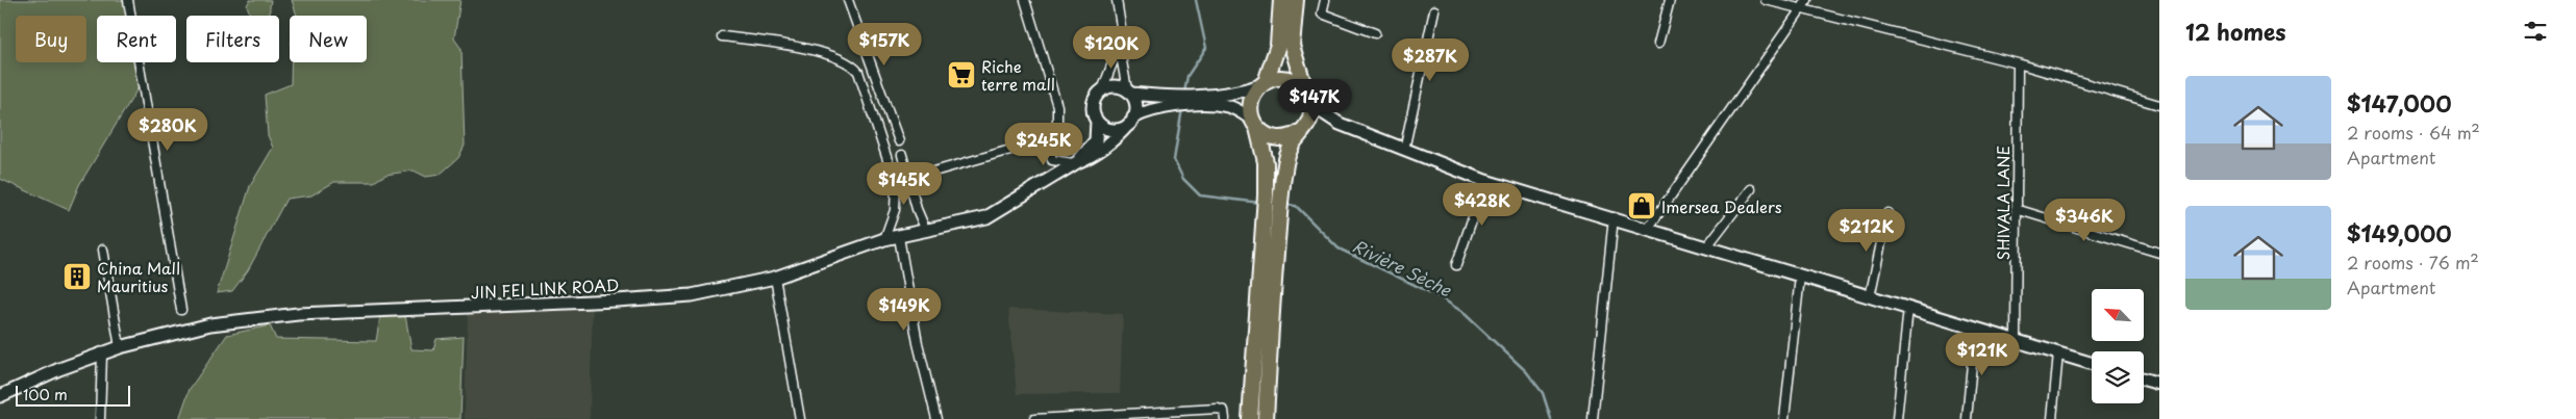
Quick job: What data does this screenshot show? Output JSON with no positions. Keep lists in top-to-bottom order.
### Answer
{
  "streets": {
    "main road": ["JIN FEI LINK ROAD"],
    "street": ["SHIVALA LANE"]
  },
  "water": ["Rivière Sèche"],
  "places": {
    "supermarket": ["Riche terre mall"],
    "shop": ["Imersea Dealers"],
    "building": ["China Mall Mauritius"]
  },
  "scale_bar": "100 m",
  "north": "top left",
  "page": {
    "heading": "12 homes",
    "chip": [
      "Buy",
      "Rent",
      "Filters",
      "New"
    ],
    "price": [
      "$157K",
      "$120K",
      "$287K",
      "$147K",
      "$280K",
      "$245K",
      "$145K",
      "$428K",
      "$346K",
      "$212K",
      "$149K",
      "$121K"
    ],
    "list": [
      {
        "name": "$147,000",
        "note": "2 rooms · 64 m² · Apartment"
      },
      {
        "name": "$149,000",
        "note": "2 rooms · 76 m² · Apartment"
      }
    ],
    "scale": "100 m"
  }
}
